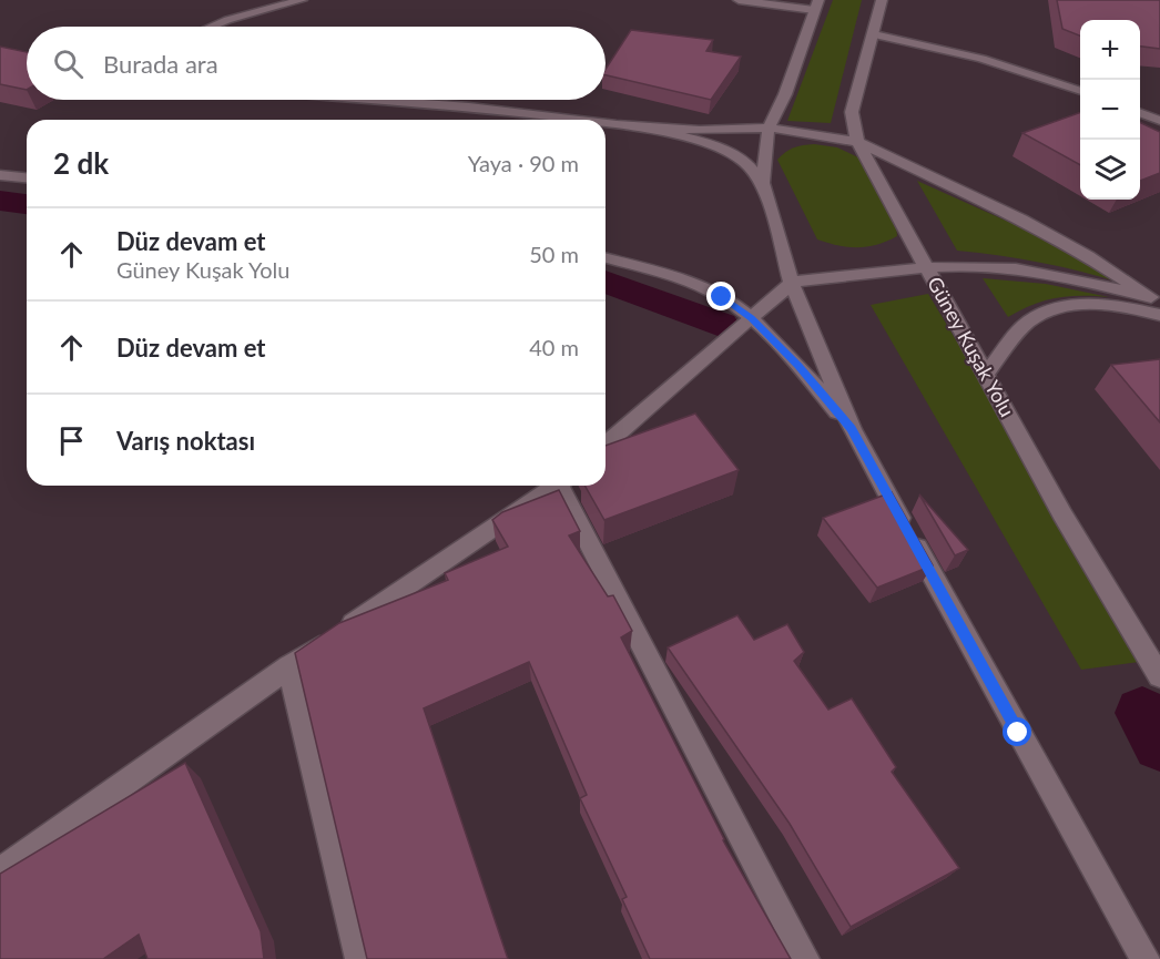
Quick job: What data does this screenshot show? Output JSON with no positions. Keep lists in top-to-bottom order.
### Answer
{
  "streets": {
    "main road": ["Güney Kuşak Yolu"]
  },
  "page": {
    "map_buttons": ["+", "−"],
    "search": "Burada ara",
    "heading": ["2 dk", "Yaya · 90 m"],
    "list": [
      ["Düz devam et", "Güney Kuşak Yolu", "50 m"],
      ["Düz devam et", "40 m"],
      "Varış noktası"
    ]
  }
}
